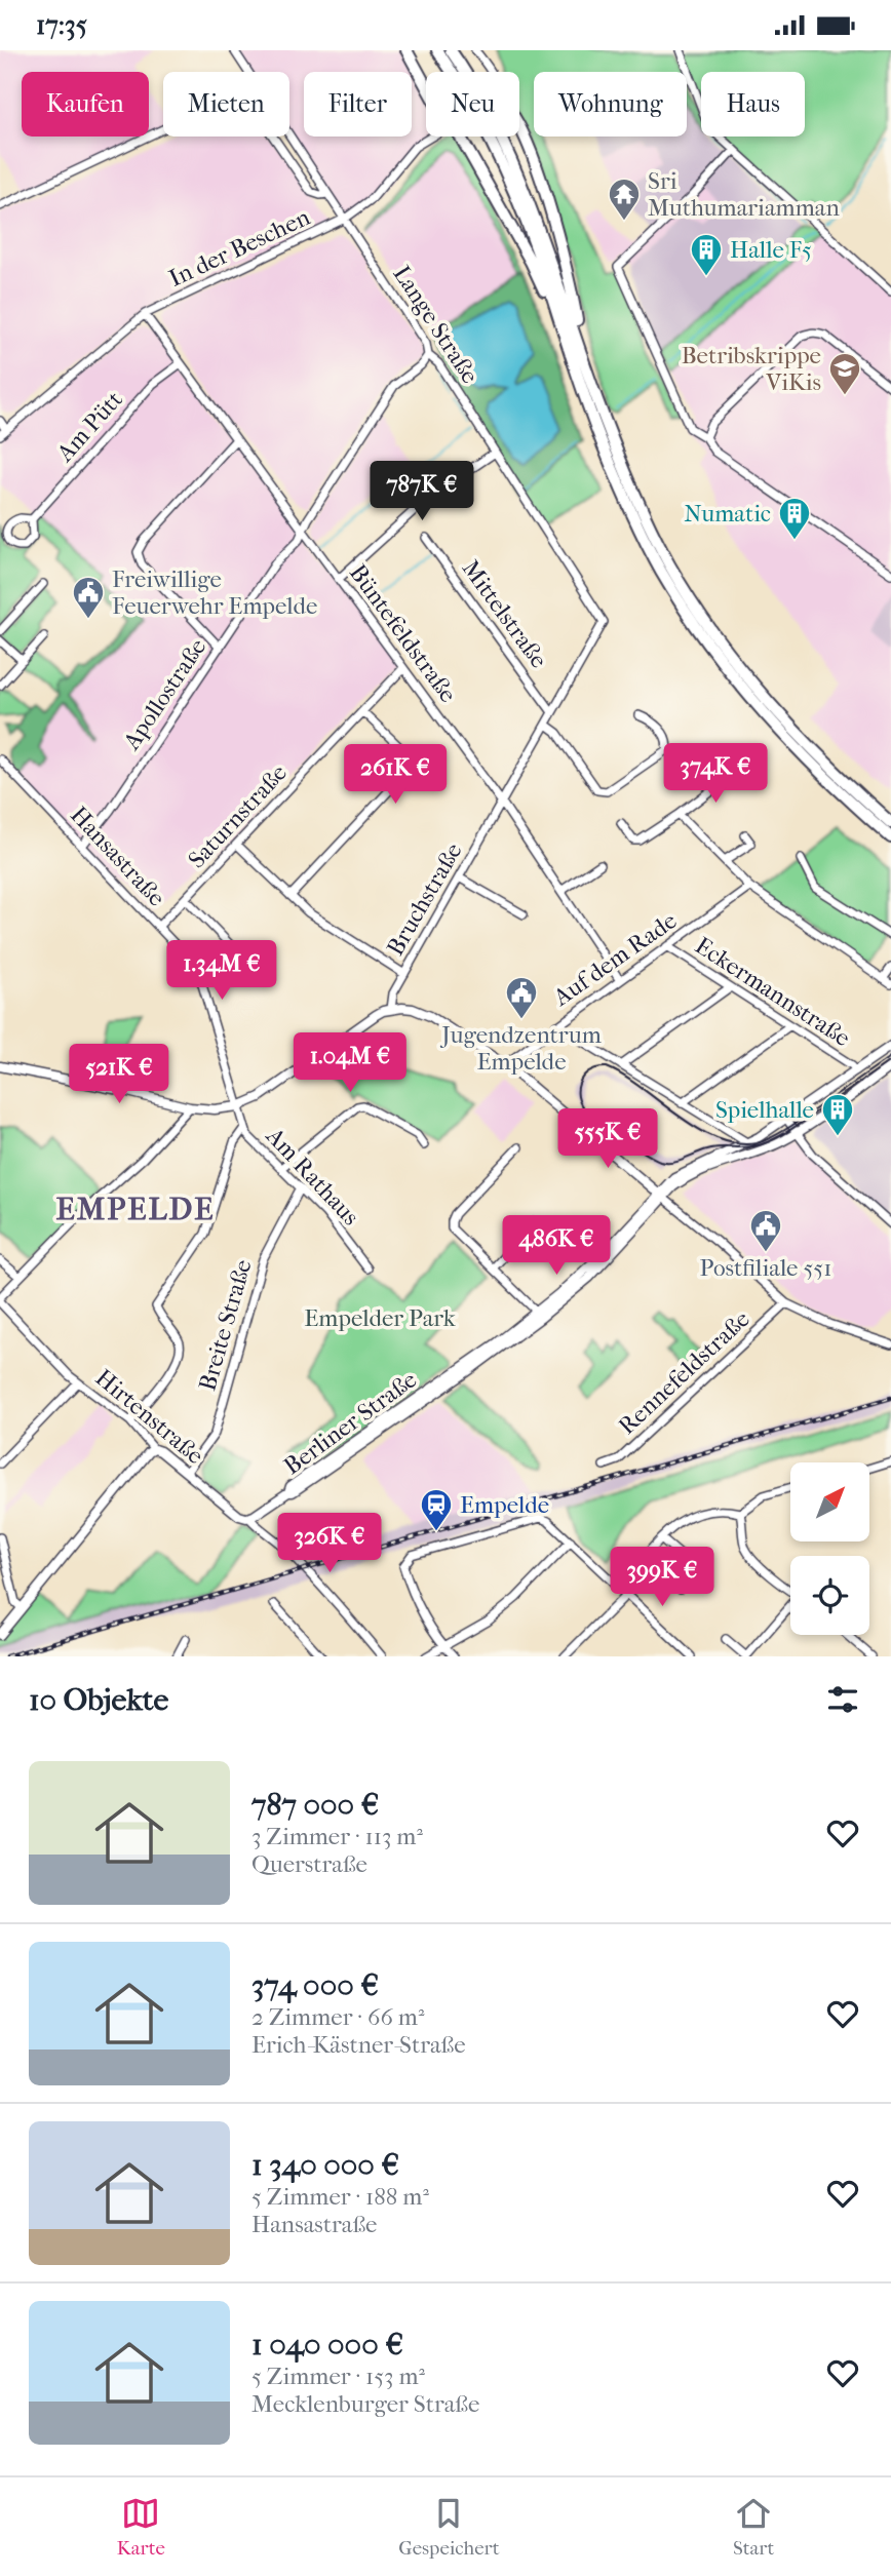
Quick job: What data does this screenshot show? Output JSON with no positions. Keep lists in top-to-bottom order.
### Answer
{
  "streets": {
    "street": [
      "In der Beschen",
      "Lange Straße",
      "Am Pütt",
      "Mittelstraße",
      "Büntefeldstraße",
      "Apollostraße",
      "Saturnstraße",
      "Hansastraße",
      "Bruchstraße",
      "Auf dem Rade",
      "Eckermannstraße",
      "Am Rathaus",
      "Breite Straße",
      "Rennefeldstraße",
      "Hirtenstraße",
      "Berliner Straße"
    ]
  },
  "crossings": [
    ["In der Beschen", "Lange Straße"],
    ["In der Beschen", "Büntefeldstraße"],
    ["Lange Straße", "Apollostraße"],
    ["Lange Straße", "Bruchstraße"],
    ["Am Pütt", "Büntefeldstraße"],
    ["Mittelstraße", "Bruchstraße"],
    ["Büntefeldstraße", "Apollostraße"],
    ["Büntefeldstraße", "Saturnstraße"],
    ["Büntefeldstraße", "Bruchstraße"],
    ["Büntefeldstraße", "Auf dem Rade"],
    ["Apollostraße", "Hansastraße"],
    ["Saturnstraße", "Hansastraße"],
    ["Hansastraße", "Am Rathaus"],
    ["Auf dem Rade", "Eckermannstraße"],
    ["Eckermannstraße", "Berliner Straße"],
    ["Am Rathaus", "Breite Straße"],
    ["Breite Straße", "Hirtenstraße"],
    ["Hirtenstraße", "Berliner Straße"]
  ],
  "districts": ["EMPELDE"],
  "parks": ["Empelder Park"],
  "places": {
    "temple": ["Sri Muthumariamman"],
    "building": ["Halle F5", "Numatic", "Spielhalle"],
    "school or university": ["Betribskrippe ViKis"],
    "public building": ["Freiwillige Feuerwehr Empelde", "Jugendzentrum Empelde", "Postfiliale 551"],
    "station": ["Empelde"]
  },
  "north": "top right",
  "page": {
    "status": "17:35",
    "chip": [
      "Kaufen",
      "Mieten",
      "Filter",
      "Neu",
      "Wohnung",
      "Haus"
    ],
    "price": [
      "787K €",
      "374K €",
      "261K €",
      "1.34M €",
      "1.04M €",
      "521K €",
      "555K €",
      "486K €",
      "326K €",
      "399K €"
    ],
    "heading": "10 Objekte",
    "list": [
      {
        "name": "787 000 €",
        "note": "3 Zimmer · 113 m² · Querstraße"
      },
      {
        "name": "374 000 €",
        "note": "2 Zimmer · 66 m² · Erich-Kästner-Straße"
      },
      {
        "name": "1 340 000 €",
        "note": "5 Zimmer · 188 m² · Hansastraße"
      },
      {
        "name": "1 040 000 €",
        "note": "5 Zimmer · 153 m² · Mecklenburger Straße"
      }
    ],
    "tabs": ["Karte", "Gespeichert", "Start"]
  }
}
